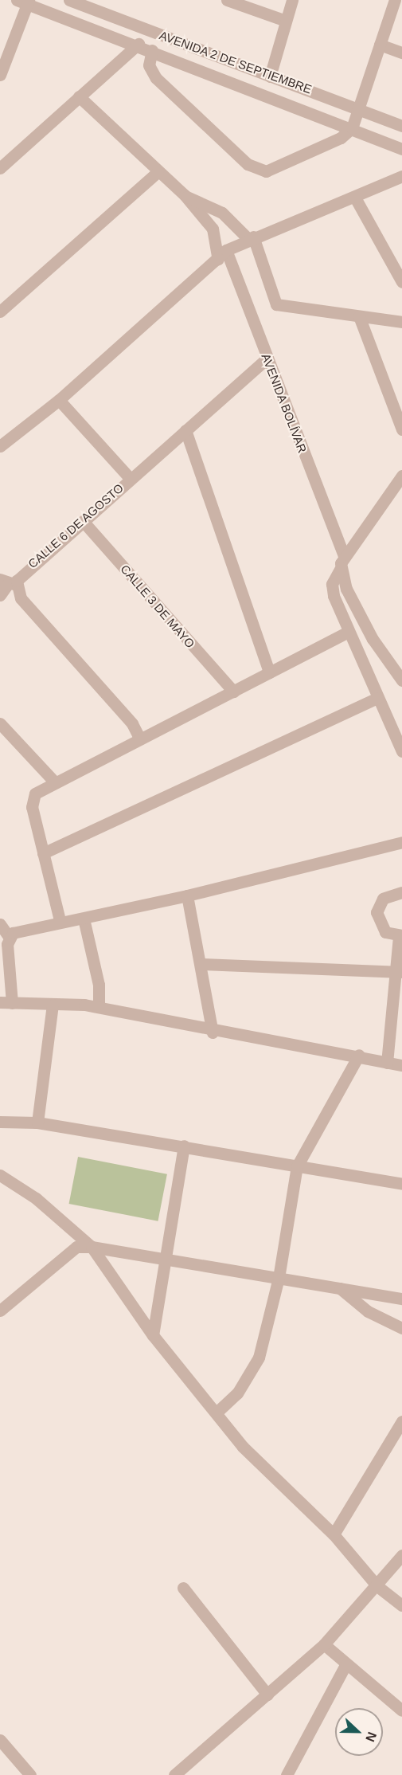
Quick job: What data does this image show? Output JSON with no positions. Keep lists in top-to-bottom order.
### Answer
{
  "streets": {
    "street": [
      "AVENIDA 2 DE SEPTIEMBRE",
      "AVENIDA BOLÍVAR",
      "CALLE 6 DE AGOSTO",
      "CALLE 3 DE MAYO"
    ]
  },
  "crossings": [
    ["AVENIDA BOLÍVAR", "CALLE 6 DE AGOSTO"],
    ["CALLE 6 DE AGOSTO", "CALLE 3 DE MAYO"]
  ],
  "north": "right"
}
